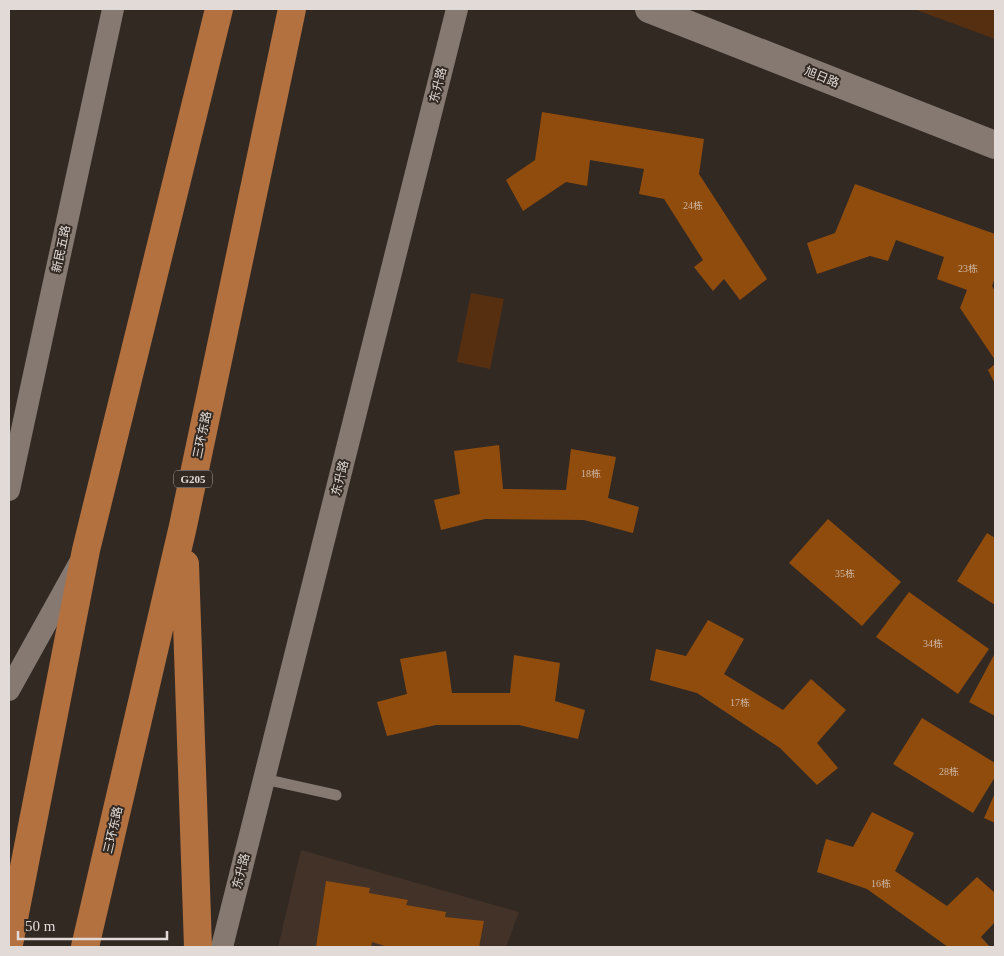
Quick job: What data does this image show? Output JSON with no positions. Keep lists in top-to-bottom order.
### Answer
{
  "streets": {
    "highway": ["三环东路", "G205"],
    "main road": ["旭日路"],
    "street": ["东升路", "新民五路"]
  },
  "house_numbers": [
    "24栋",
    "23栋",
    "18栋",
    "35栋",
    "34栋",
    "17栋",
    "28栋",
    "16栋"
  ],
  "scale_bar": "50 m"
}
